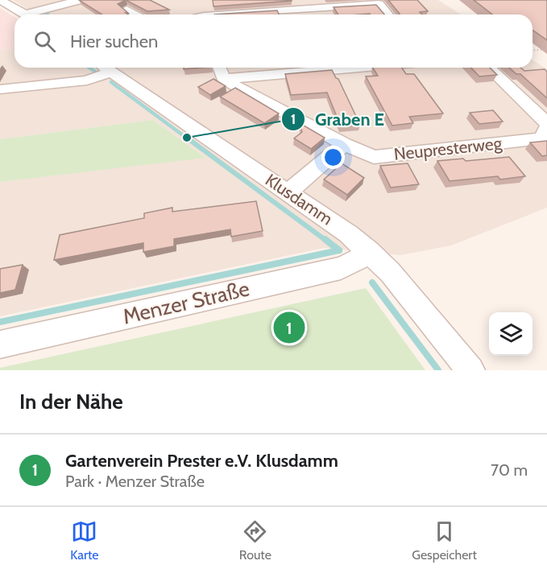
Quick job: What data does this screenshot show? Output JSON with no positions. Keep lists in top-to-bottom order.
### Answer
{
  "streets": {
    "street": ["Neupresterweg", "Klusdamm", "Menzer Straße"]
  },
  "crossings": [
    ["Klusdamm", "Menzer Straße"]
  ],
  "places": ["Graben E"],
  "page": {
    "search": "Hier suchen",
    "pins": "1",
    "heading": "In der Nähe",
    "list": [
      {
        "mark": "1",
        "name": "Gartenverein Prester e.V. Klusdamm",
        "note": "Park · Menzer Straße",
        "value": "70 m"
      }
    ],
    "nav": ["Karte", "Route", "Gespeichert"]
  }
}
